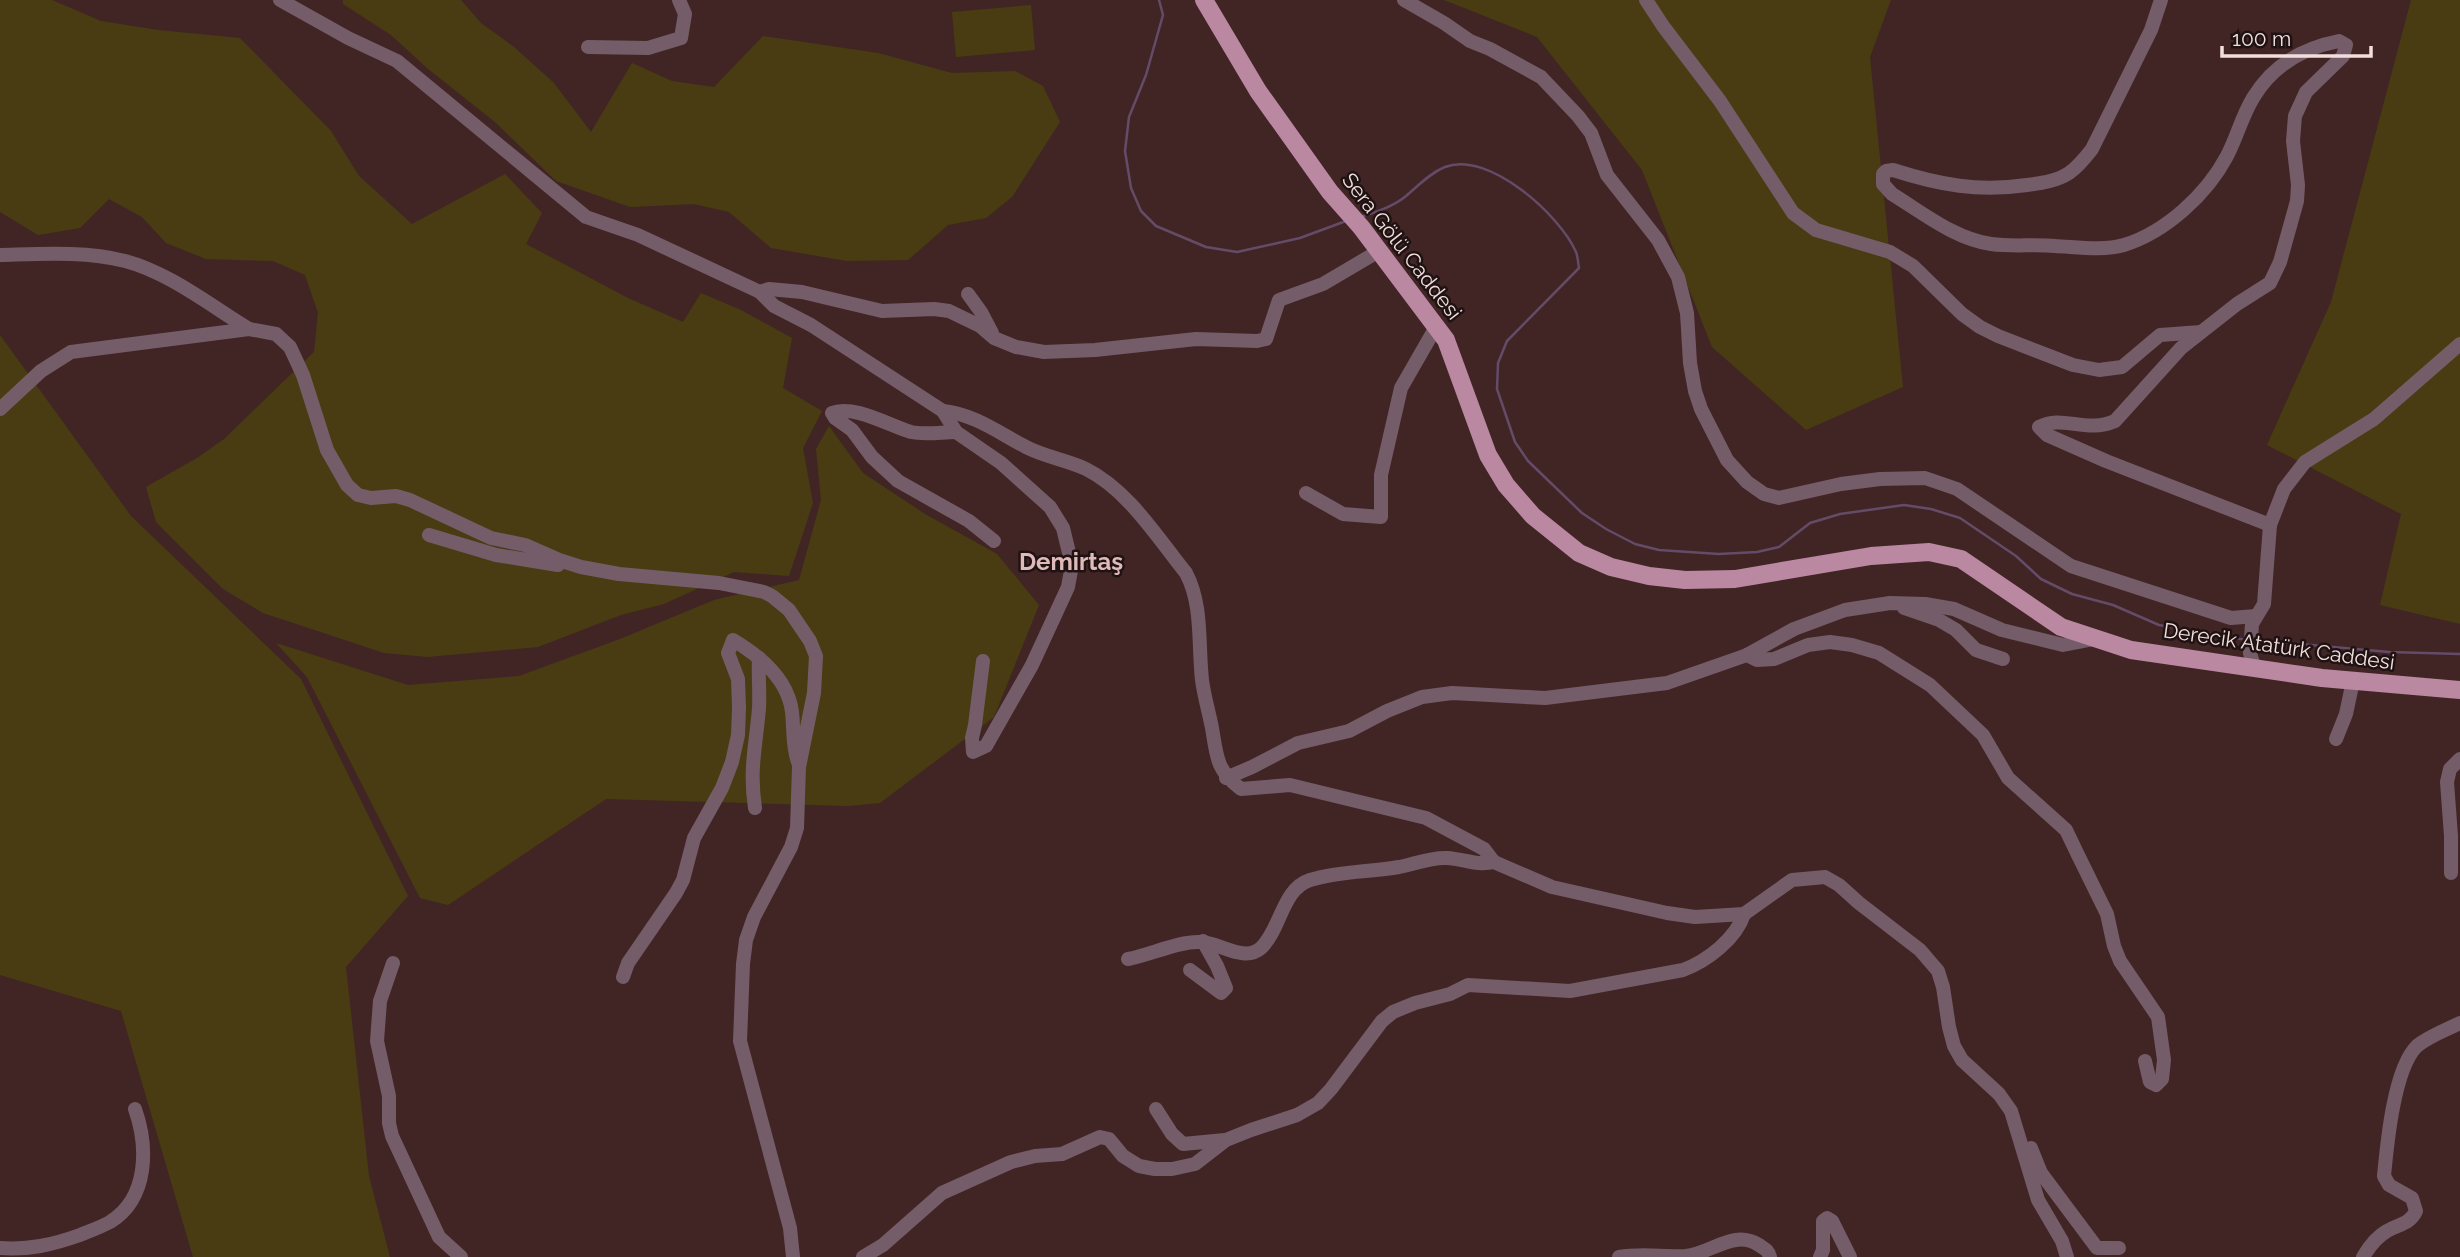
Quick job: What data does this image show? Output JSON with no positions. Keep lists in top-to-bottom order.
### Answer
{
  "streets": {
    "main road": ["Sera Gölü Caddesi", "Derecik Atatürk Caddesi"]
  },
  "crossings": [
    ["Sera Gölü Caddesi", "Derecik Atatürk Caddesi"]
  ],
  "districts": ["Demirtaş"],
  "scale_bar": "100 m"
}
